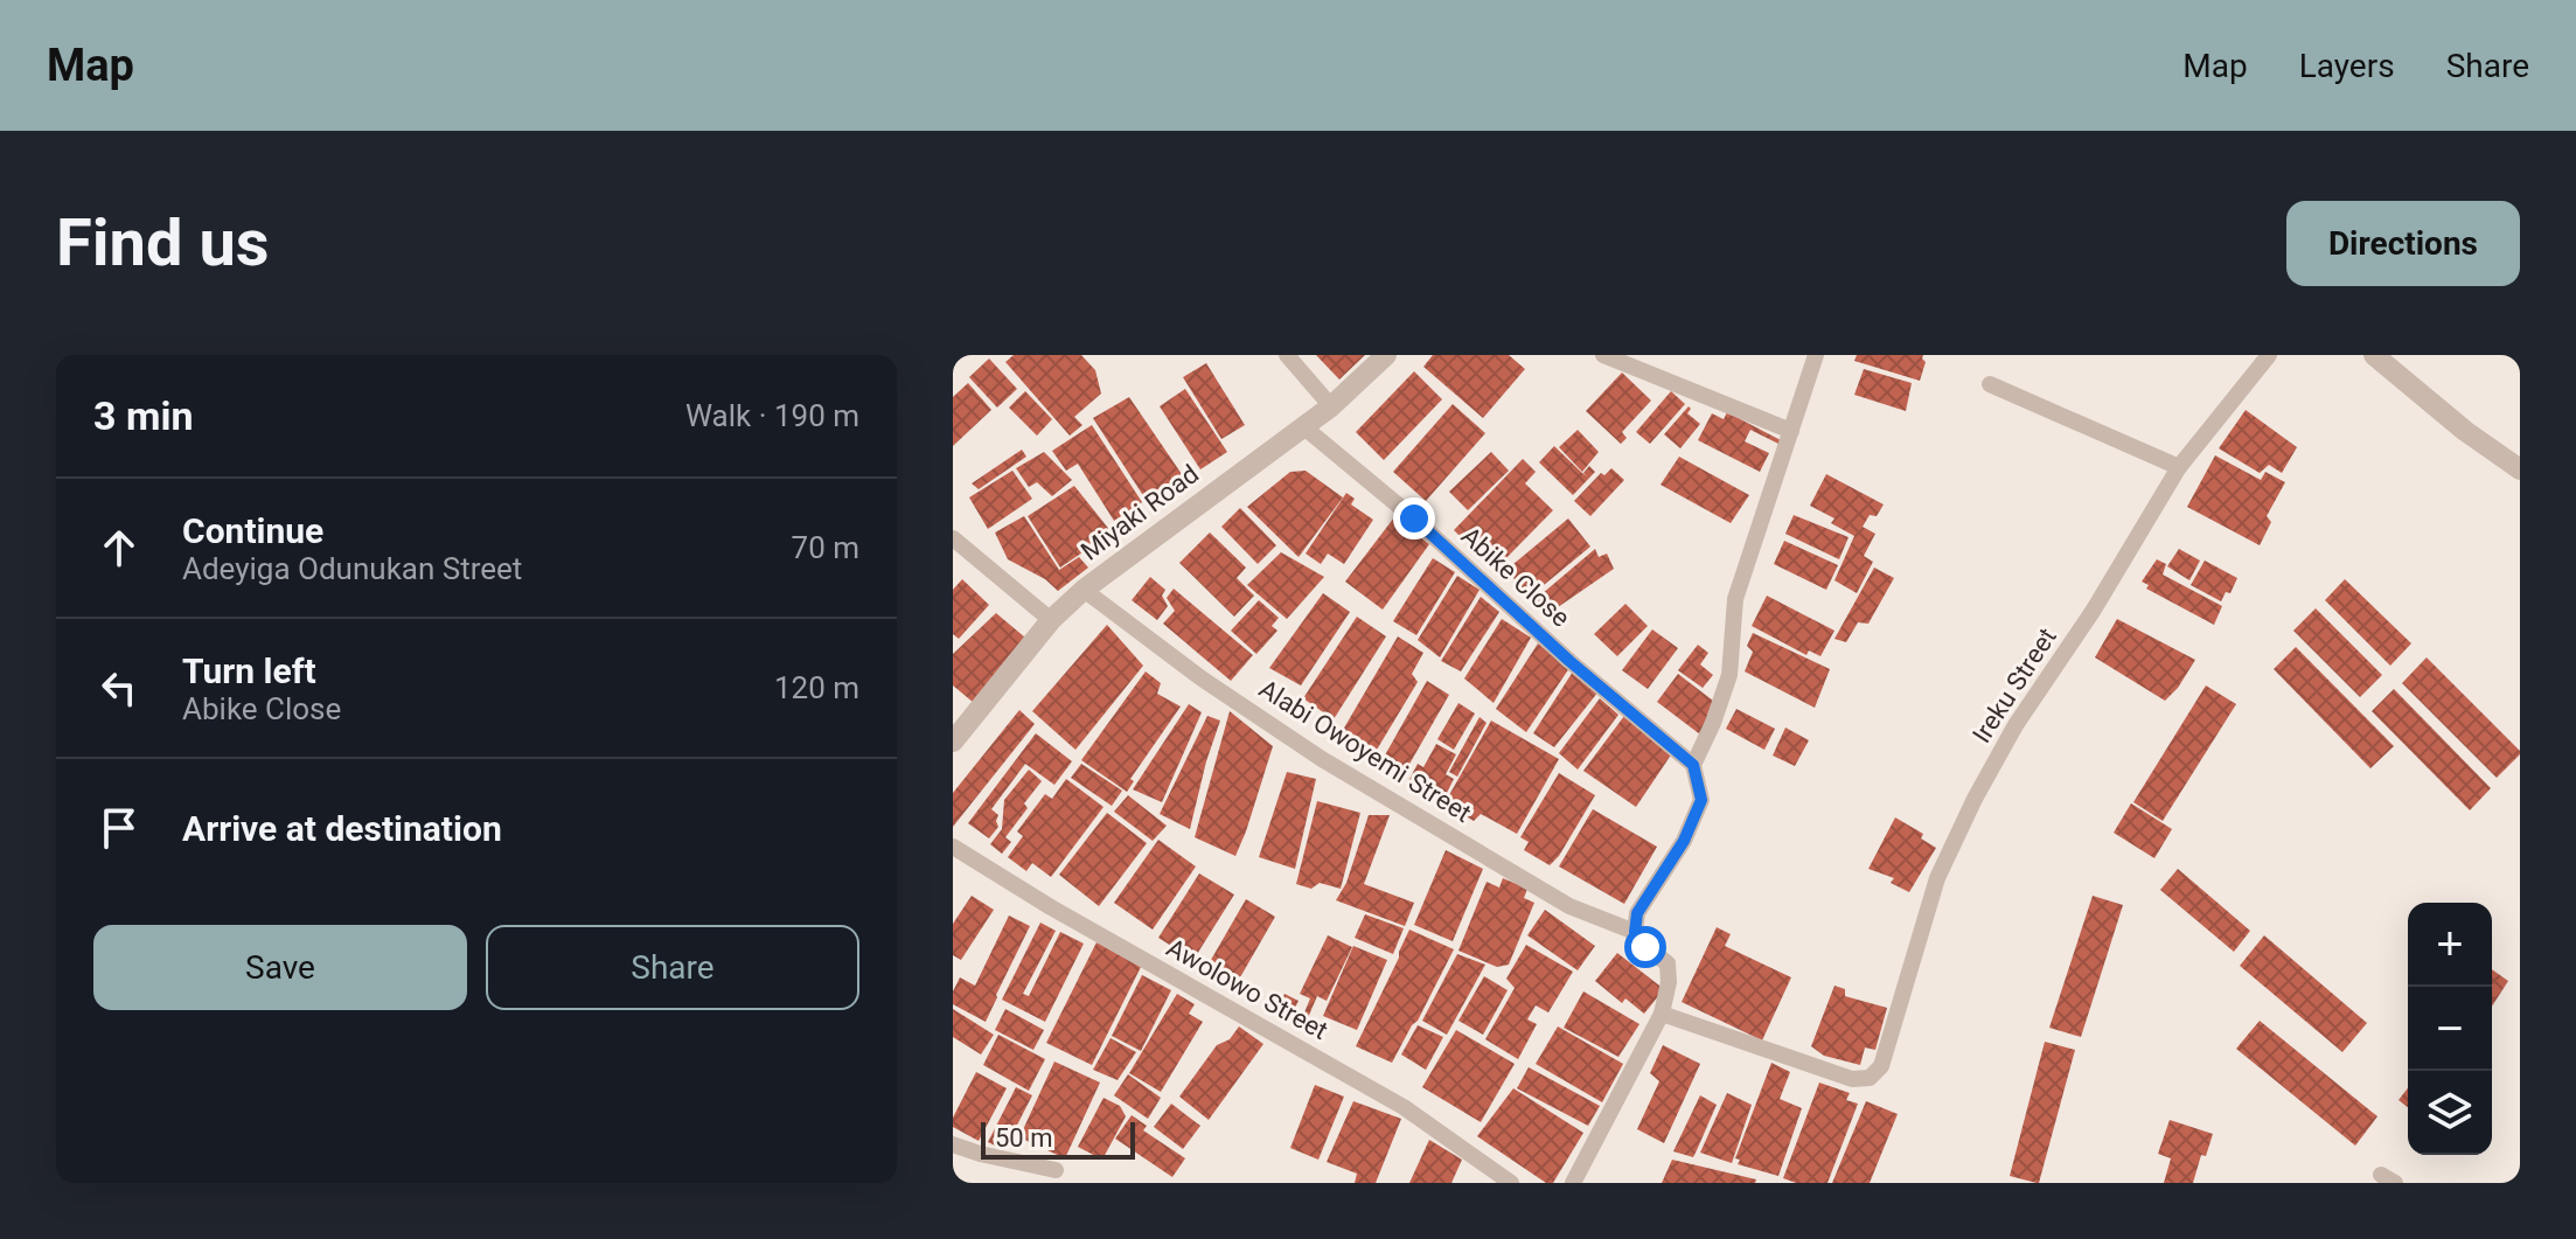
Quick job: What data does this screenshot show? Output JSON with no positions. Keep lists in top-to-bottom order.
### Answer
{
  "streets": {
    "street": [
      "Miyaki Road",
      "Abike Close",
      "Ireku Street",
      "Alabi Owoyemi Street",
      "Awolowo Street"
    ]
  },
  "crossings": [
    ["Miyaki Road", "Abike Close"],
    ["Miyaki Road", "Alabi Owoyemi Street"]
  ],
  "scale_bar": "50 m",
  "page": {
    "header": "Map",
    "nav": ["Map", "Layers", "Share"],
    "buttons": [
      "Directions",
      ["Save", "Share"]
    ],
    "title": "Find us",
    "heading": ["3 min", "Walk · 190 m"],
    "list": [
      ["Continue", "Adeyiga Odunukan Street", "70 m"],
      ["Turn left", "Abike Close", "120 m"],
      "Arrive at destination"
    ],
    "map_buttons": ["+", "−"],
    "scale": "50 m"
  }
}
